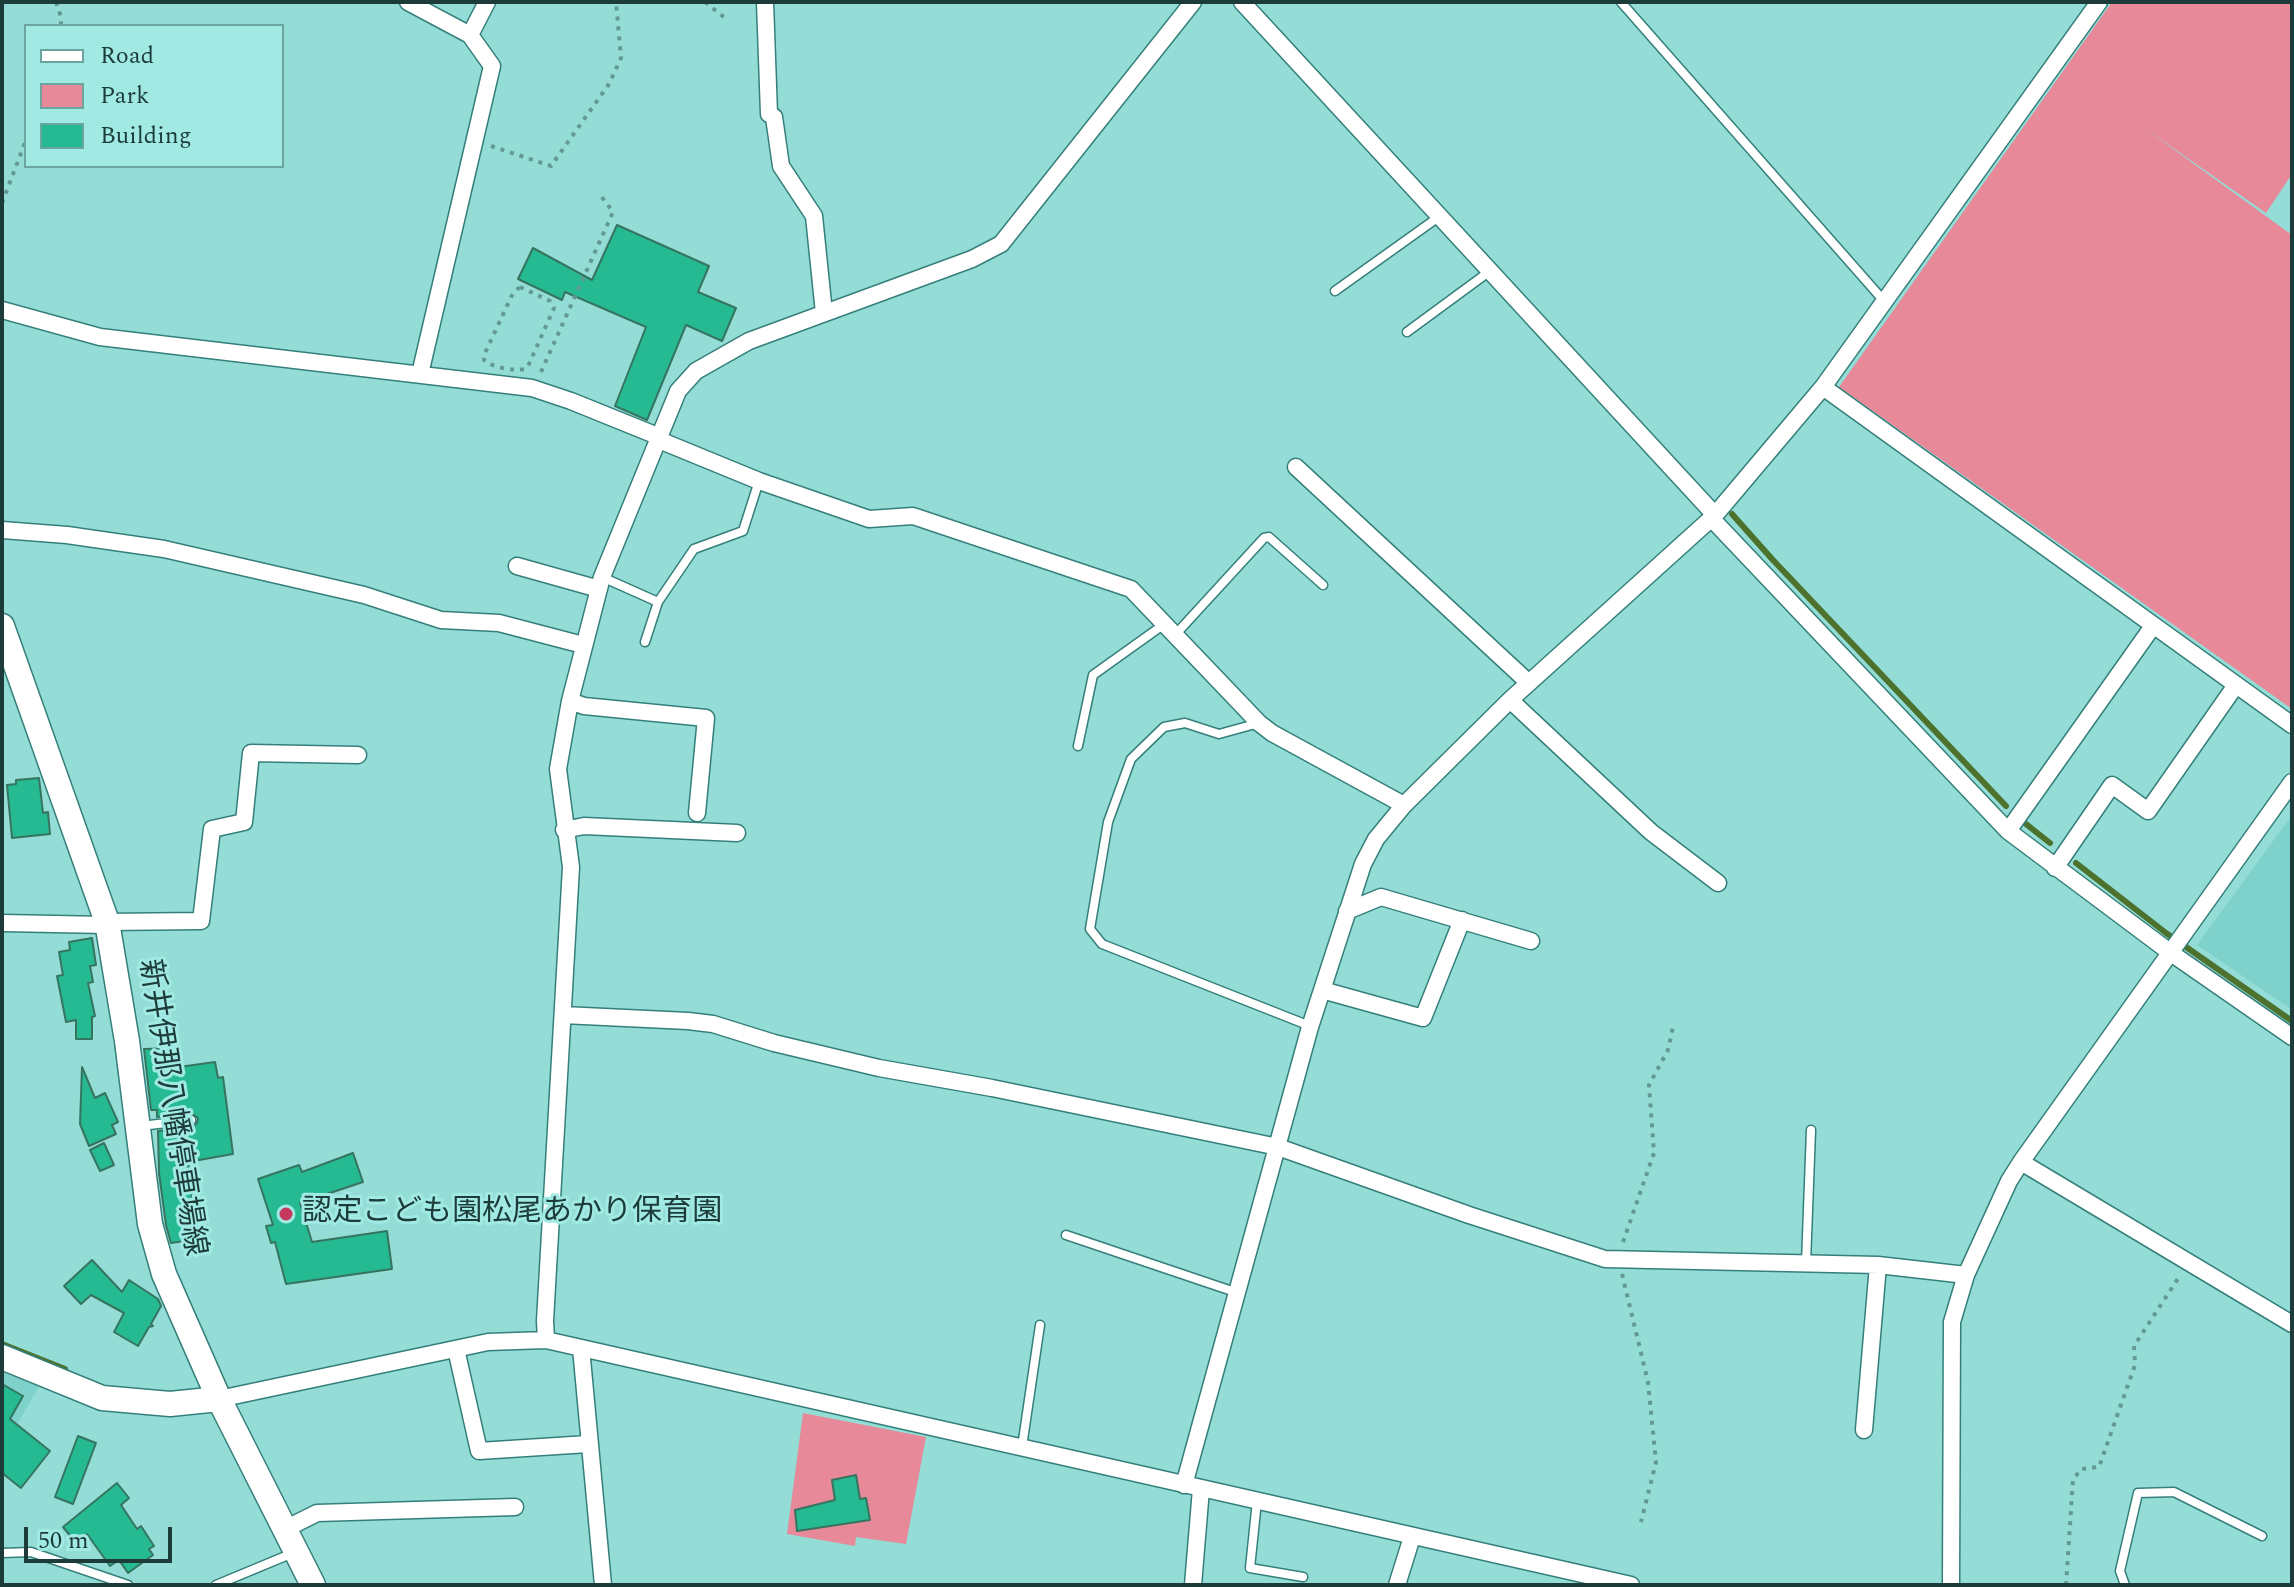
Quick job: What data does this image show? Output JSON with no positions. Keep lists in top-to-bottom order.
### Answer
{
  "streets": {
    "main road": ["新井伊那八幡停車場線"]
  },
  "places": ["認定こども園松尾あかり保育園"],
  "legend": ["Road", "Park", "Building"],
  "scale_bar": "50 m"
}
